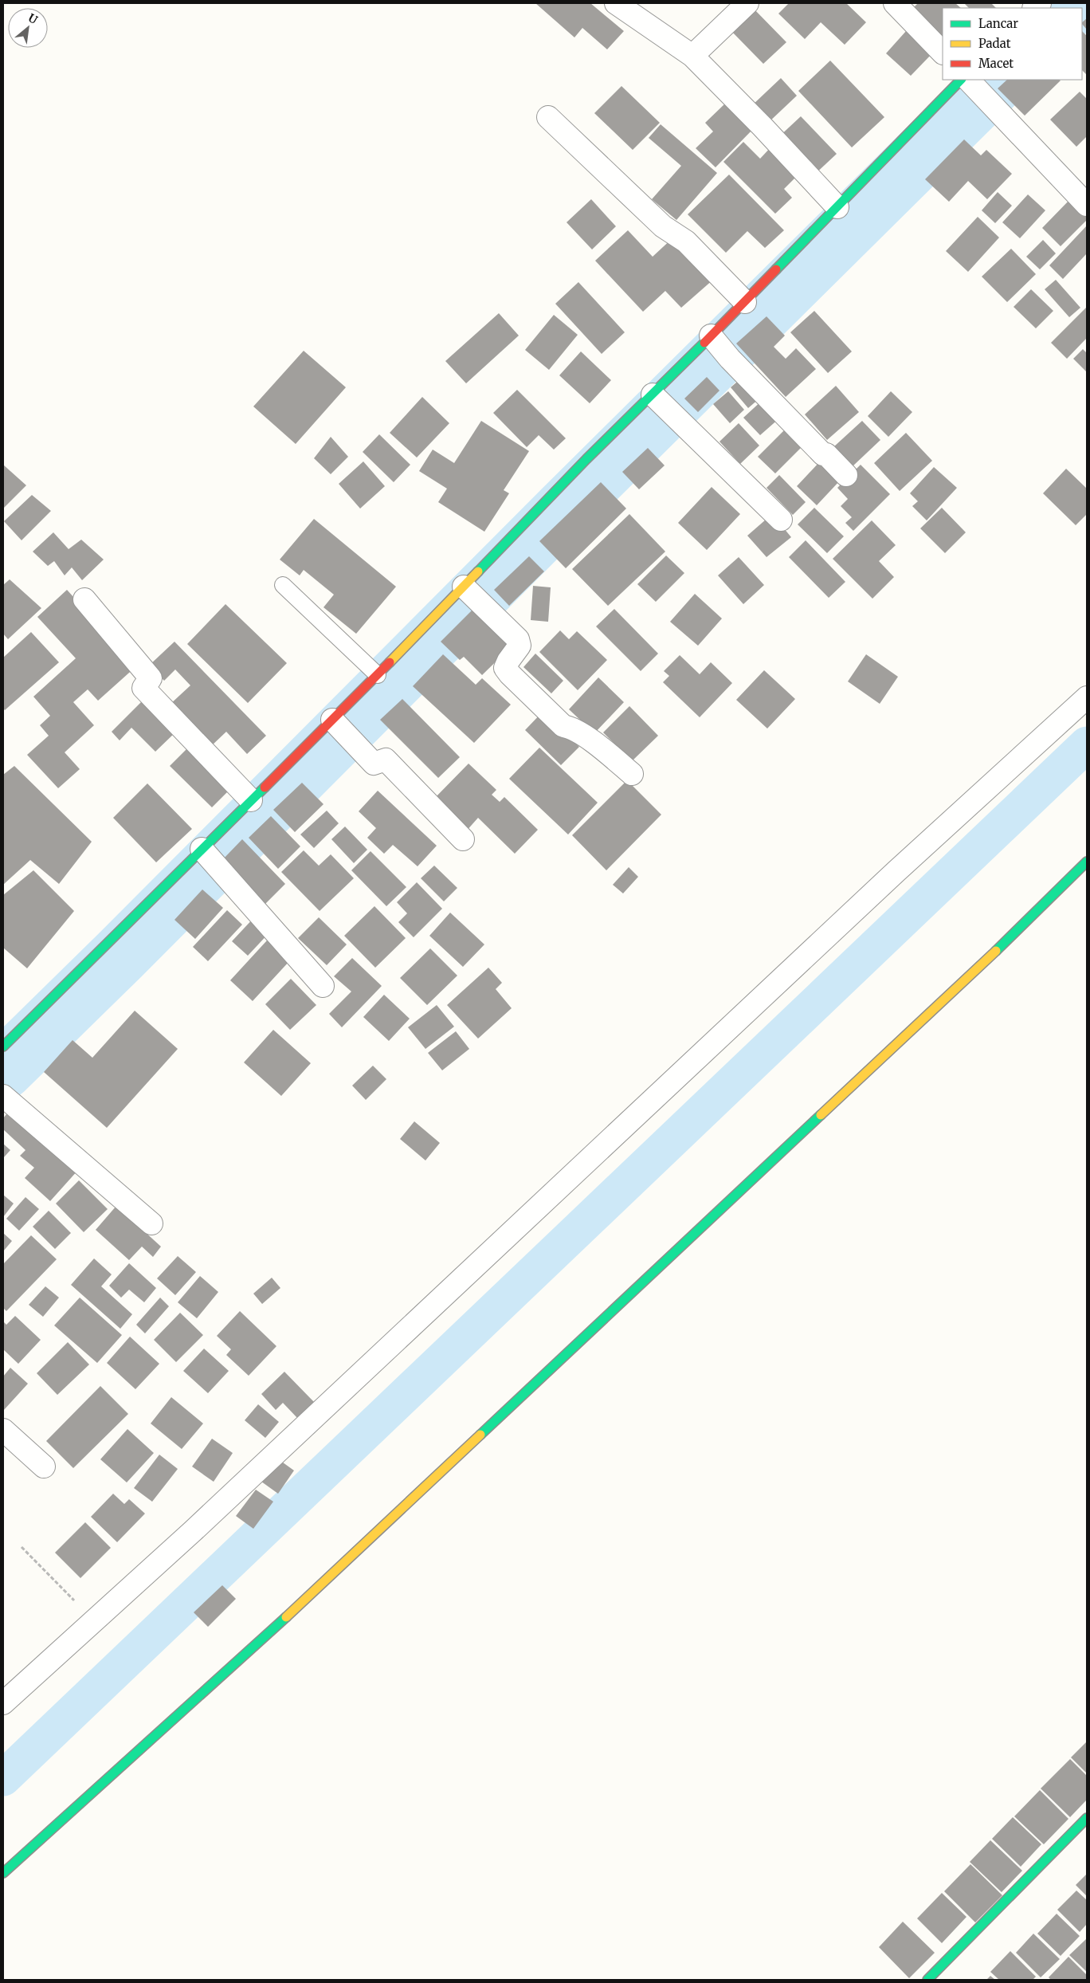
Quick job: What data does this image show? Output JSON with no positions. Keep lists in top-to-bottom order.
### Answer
{
  "legend": ["Lancar", "Padat", "Macet"],
  "north": "top right"
}
